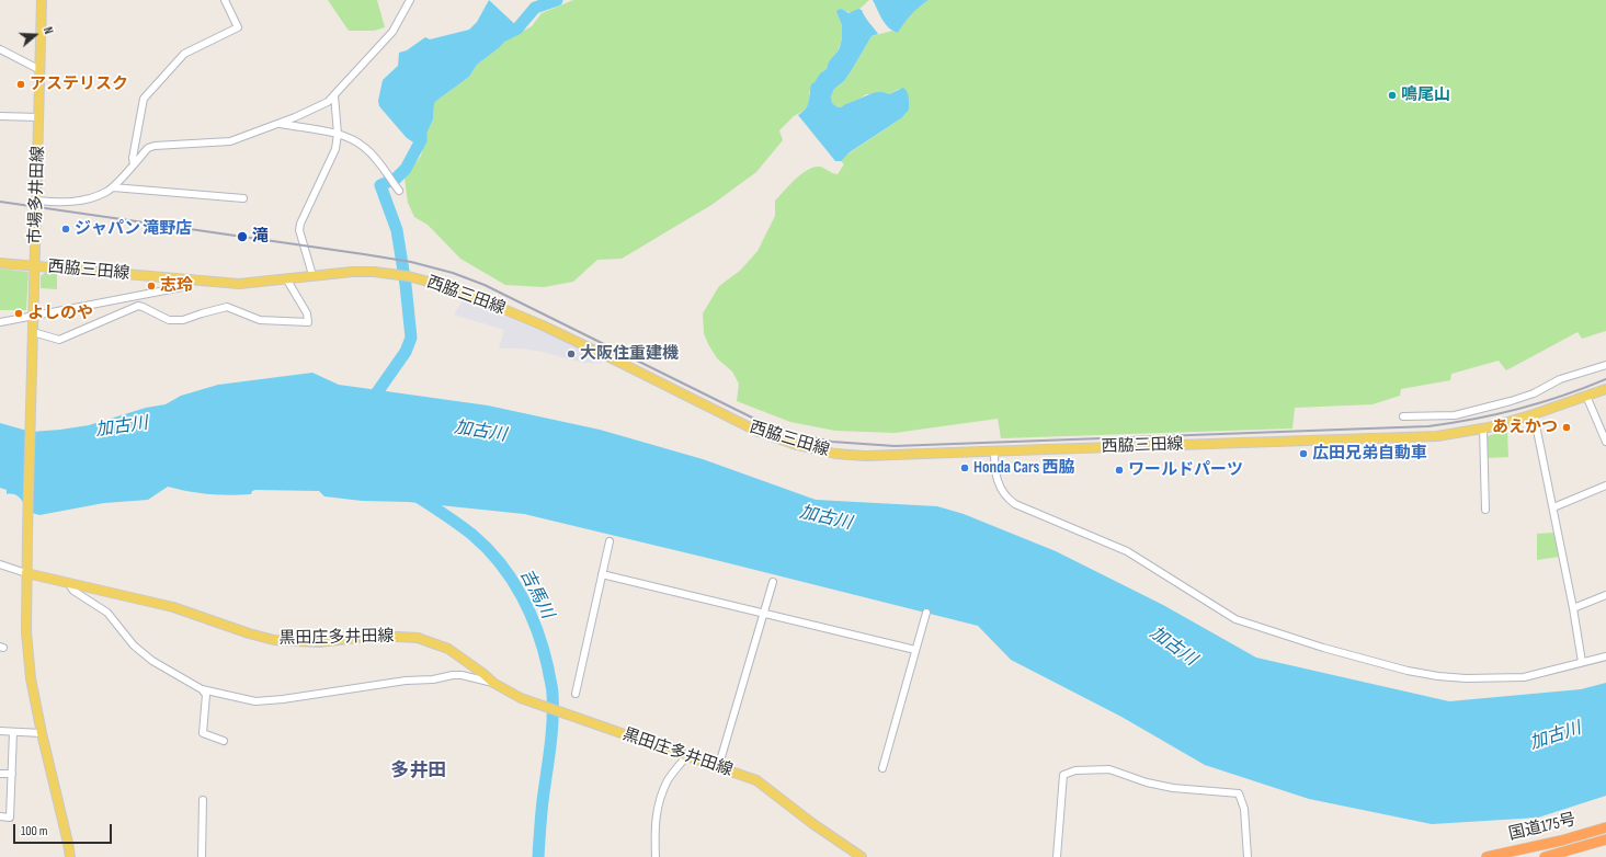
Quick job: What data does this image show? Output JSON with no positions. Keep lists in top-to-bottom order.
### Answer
{
  "streets": {
    "highway": ["国道175号"],
    "main road": ["市場多井田線", "西脇三田線", "黒田庄多井田線"]
  },
  "crossings": [
    ["市場多井田線", "西脇三田線"],
    ["市場多井田線", "黒田庄多井田線"]
  ],
  "districts": ["多井田"],
  "water": ["加古川", "吉馬川"],
  "places": [
    "アステリスク",
    "鳴尾山",
    "ジャパン 滝野店",
    "滝",
    "志玲",
    "よしのや",
    "大阪住重建機",
    "あえかつ",
    "広田兄弟自動車",
    "Honda Cars 西脇",
    "ワールドパーツ"
  ],
  "scale_bar": "100 m",
  "north": "right"
}
